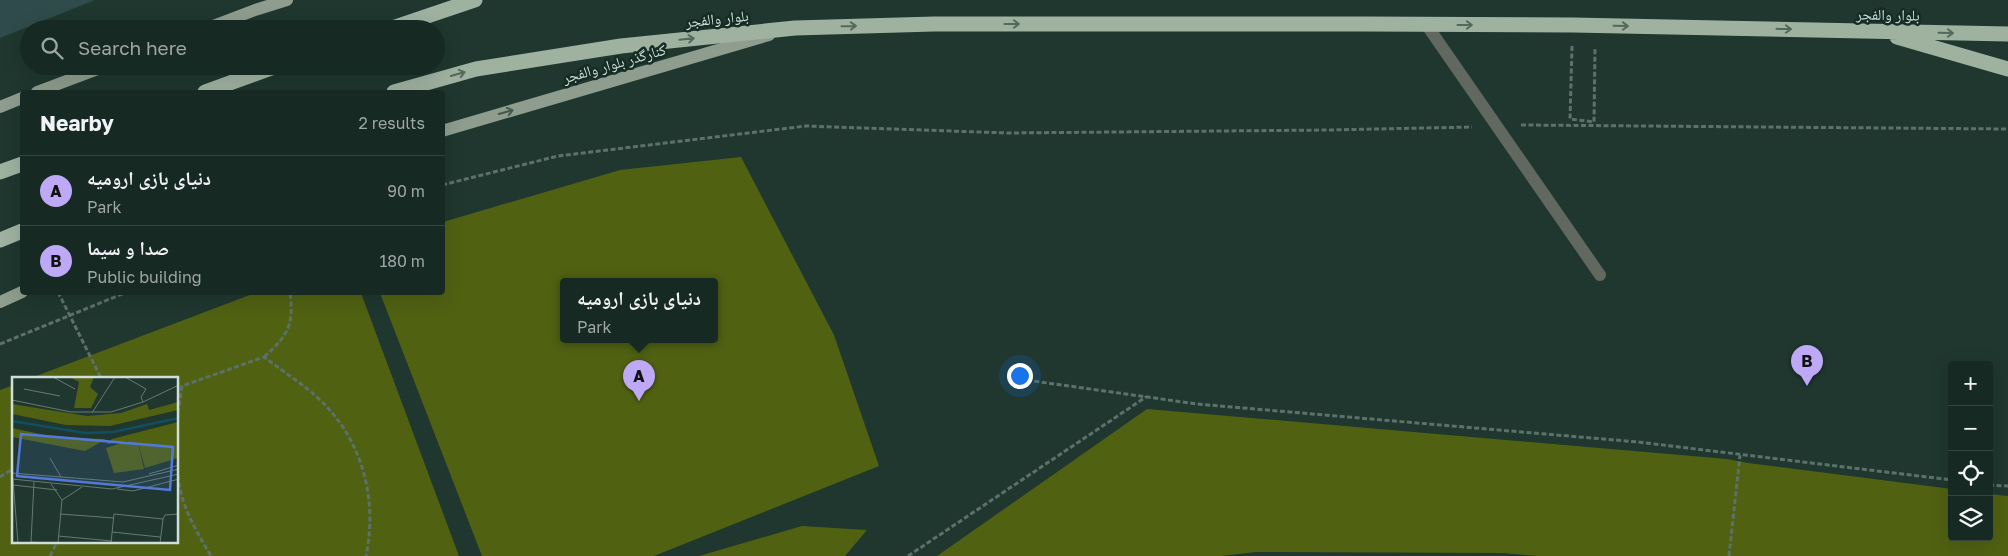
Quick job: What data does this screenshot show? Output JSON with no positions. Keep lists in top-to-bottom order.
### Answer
{
  "streets": {
    "highway": ["بلوار والفجر"],
    "main road": ["کنارگذر بلوار والفجر"]
  },
  "crossings": [
    ["بلوار والفجر", "کنارگذر بلوار والفجر"]
  ],
  "one_way": ["بلوار والفجر", "کنارگذر بلوار والفجر"],
  "page": {
    "search": "Search here",
    "heading": ["Nearby", "2 results"],
    "list": [
      {
        "mark": "A",
        "name": "دنیای بازی ارومیه",
        "note": "Park",
        "value": "90 m"
      },
      {
        "mark": "B",
        "name": "صدا و سیما",
        "note": "Public building",
        "value": "180 m"
      }
    ],
    "popup": ["دنیای بازی ارومیه", "Park"],
    "pins": ["B", "A"],
    "map_buttons": ["+", "−"]
  }
}
